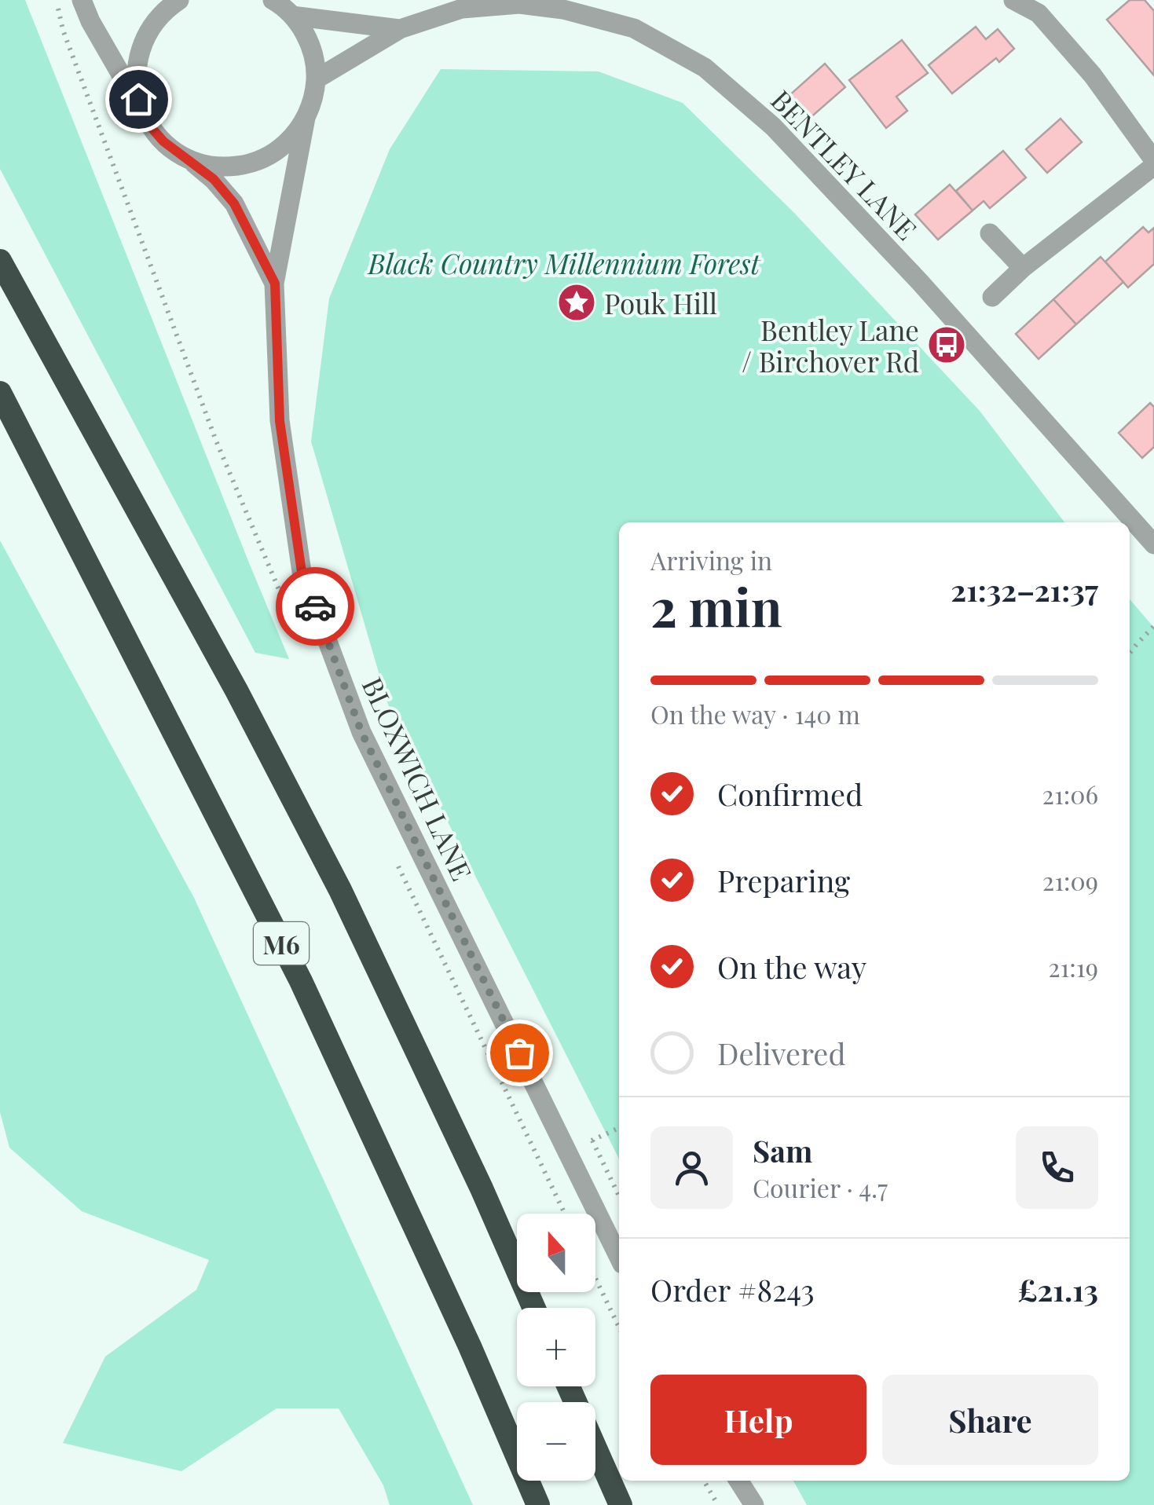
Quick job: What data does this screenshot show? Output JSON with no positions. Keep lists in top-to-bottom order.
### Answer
{
  "streets": {
    "highway": ["M6"],
    "street": ["BENTLEY LANE", "BLOXWICH LANE"]
  },
  "crossings": [
    ["BENTLEY LANE", "BLOXWICH LANE"]
  ],
  "parks": ["Black Country Millennium Forest"],
  "places": {
    "place": ["Pouk Hill"],
    "bus stop": ["Bentley Lane / Birchover Rd"]
  },
  "north": "top",
  "page": {
    "heading": ["2 min", "Arriving in", "21:32–21:37"],
    "panel": [
      "Sam",
      "Courier · 4.7",
      "Order #8243",
      "£21.13"
    ],
    "bar": "On the way · 140 m",
    "list": [
      ["Confirmed", "21:06"],
      ["Preparing", "21:09"],
      ["On the way", "21:19"],
      "Delivered"
    ],
    "map_buttons": ["+", "−"],
    "buttons": ["Help", "Share"]
  }
}
